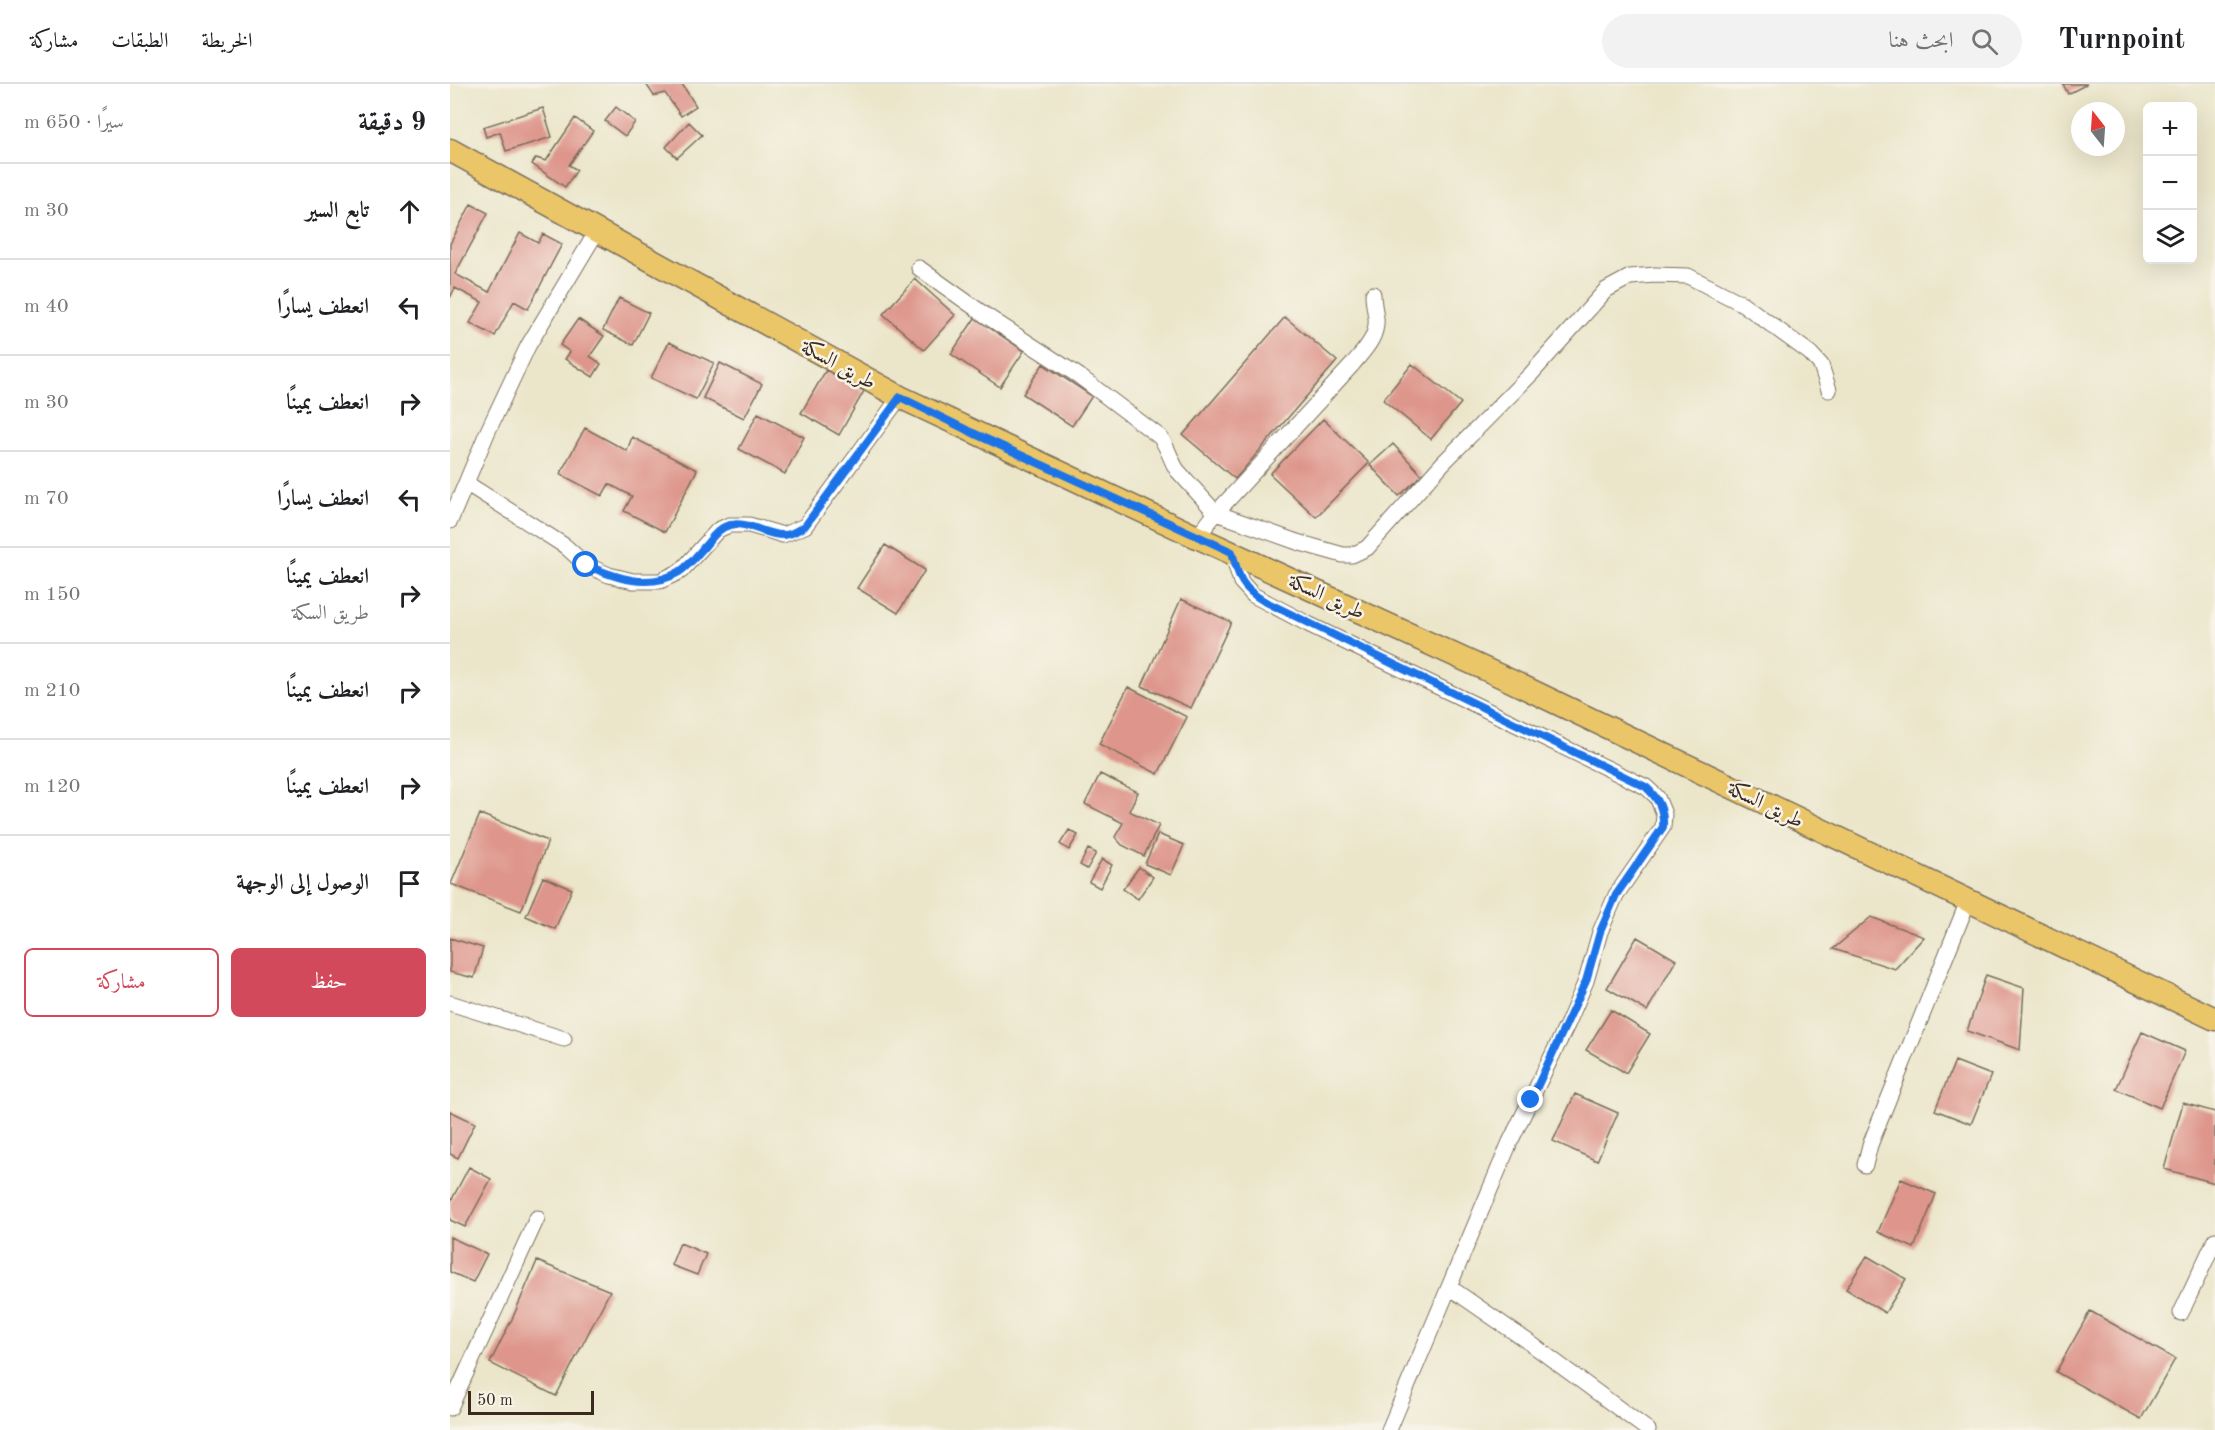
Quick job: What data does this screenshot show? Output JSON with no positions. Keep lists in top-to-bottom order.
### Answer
{
  "streets": {
    "main road": ["طريق السكة"]
  },
  "scale_bar": "50 m",
  "north": "top",
  "page": {
    "header": "Turnpoint",
    "search": "ابحث هنا",
    "nav": ["الخريطة", "الطبقات", "مشاركة"],
    "heading": ["9 دقيقة", "سيرًا · 650 m"],
    "map_buttons": ["+", "−"],
    "list": [
      ["تابع السير", "30 m"],
      ["انعطف يسارًا", "40 m"],
      ["انعطف يمينًا", "30 m"],
      ["انعطف يسارًا", "70 m"],
      ["انعطف يمينًا", "طريق السكة", "150 m"],
      ["انعطف يمينًا", "210 m"],
      ["انعطف يمينًا", "120 m"],
      "الوصول إلى الوجهة"
    ],
    "buttons": ["حفظ", "مشاركة"],
    "scale": "50 m"
  }
}
